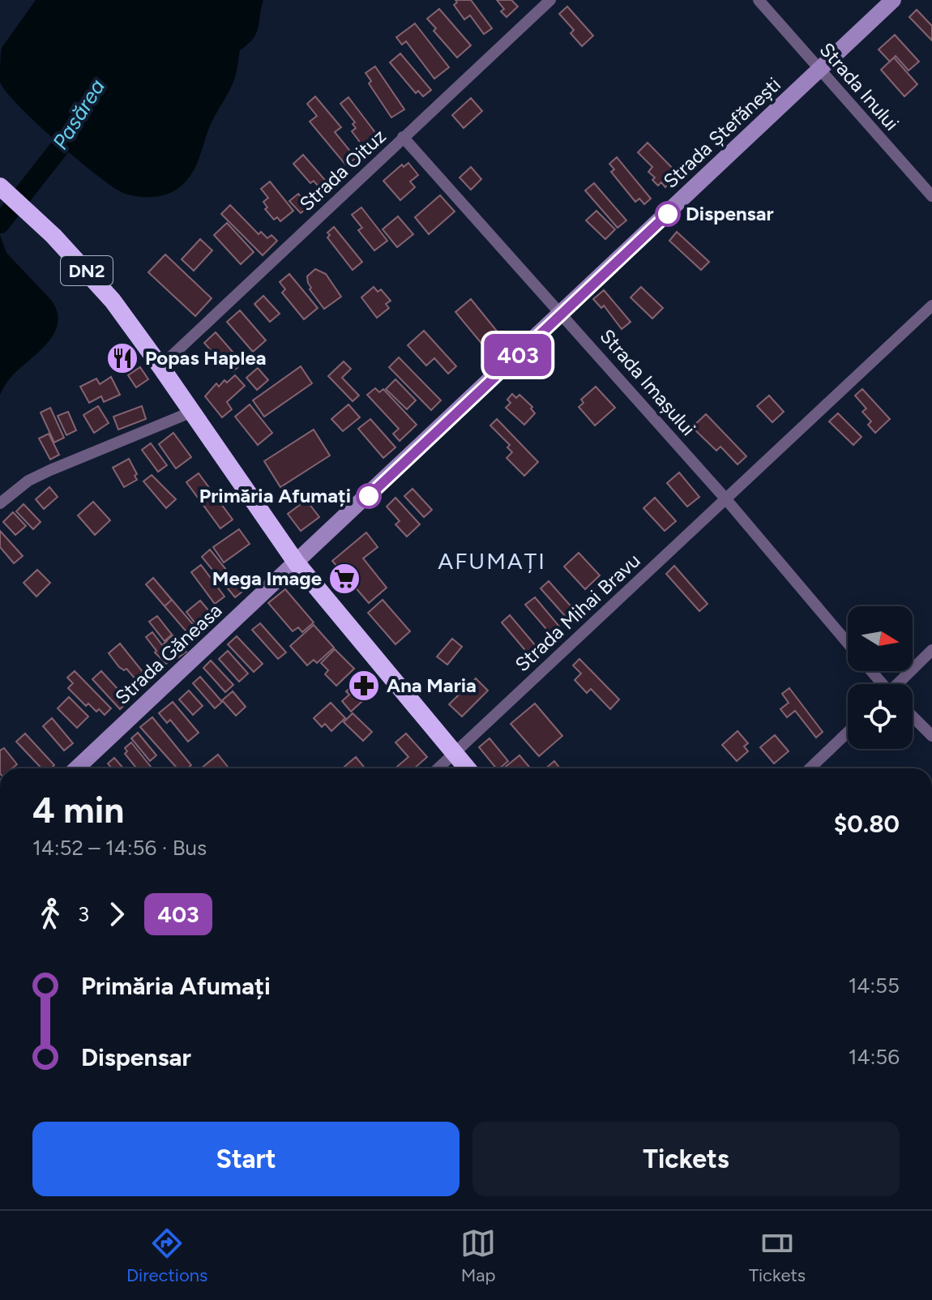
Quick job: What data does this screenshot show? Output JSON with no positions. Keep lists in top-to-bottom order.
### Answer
{
  "streets": {
    "highway": ["DN2"],
    "main road": ["Strada Ștefănești", "Strada Găneasa"],
    "street": [
      "Strada Inului",
      "Strada Oituz",
      "Strada Imașului",
      "Strada Mihai Bravu"
    ]
  },
  "crossings": [
    ["Strada Inului", "Strada Ștefănești"],
    ["Strada Ștefănești", "DN2"],
    ["Strada Ștefănești", "Strada Imașului"],
    ["Strada Ștefănești", "Strada Găneasa"],
    ["Strada Oituz", "DN2"],
    ["Strada Oituz", "Strada Imașului"],
    ["DN2", "Strada Mihai Bravu"],
    ["DN2", "Strada Găneasa"],
    ["Strada Imașului", "Strada Mihai Bravu"]
  ],
  "districts": ["AFUMAȚI"],
  "water": ["Pasărea"],
  "places": {
    "other": ["Dispensar", "Primăria Afumați"],
    "restaurant": ["Popas Haplea"],
    "supermarket": ["Mega Image"],
    "pharmacy": ["Ana Maria"]
  },
  "lines": ["bus line 403"],
  "north": "right",
  "page": {
    "on_map": "403",
    "heading": ["4 min", "14:52 – 14:56 · Bus", "$0.80"],
    "legs": ["3", "403"],
    "list": [
      {
        "name": "Primăria Afumați",
        "value": "14:55"
      },
      {
        "name": "Dispensar",
        "value": "14:56"
      }
    ],
    "buttons": ["Start", "Tickets"],
    "tabs": ["Directions", "Map", "Tickets"]
  }
}
